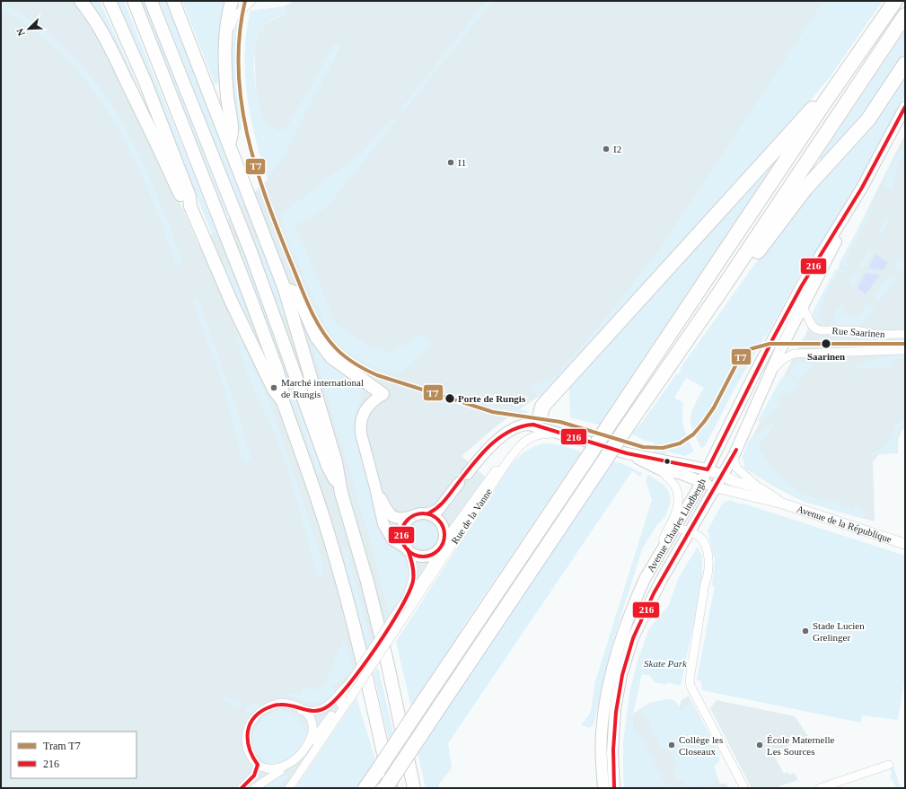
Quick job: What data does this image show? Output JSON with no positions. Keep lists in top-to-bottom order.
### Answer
{
  "streets": {
    "main road": ["Avenue de la République", "Avenue Charles Lindbergh"],
    "street": ["Rue Saarinen", "Rue de la Vanne"]
  },
  "crossings": [
    ["Rue Saarinen", "Avenue Charles Lindbergh"],
    ["Avenue de la République", "Avenue Charles Lindbergh"]
  ],
  "parks": ["Skate Park"],
  "places": [
    "I2",
    "I1",
    "Saarinen",
    "Marché international de Rungis",
    "Porte de Rungis",
    "Stade Lucien Grelinger",
    "Collège les Closeaux",
    "École Maternelle Les Sources"
  ],
  "lines": ["tram line T7", "transit line 216"],
  "legend": ["Tram T7", "216"],
  "north": "bottom left"
}
